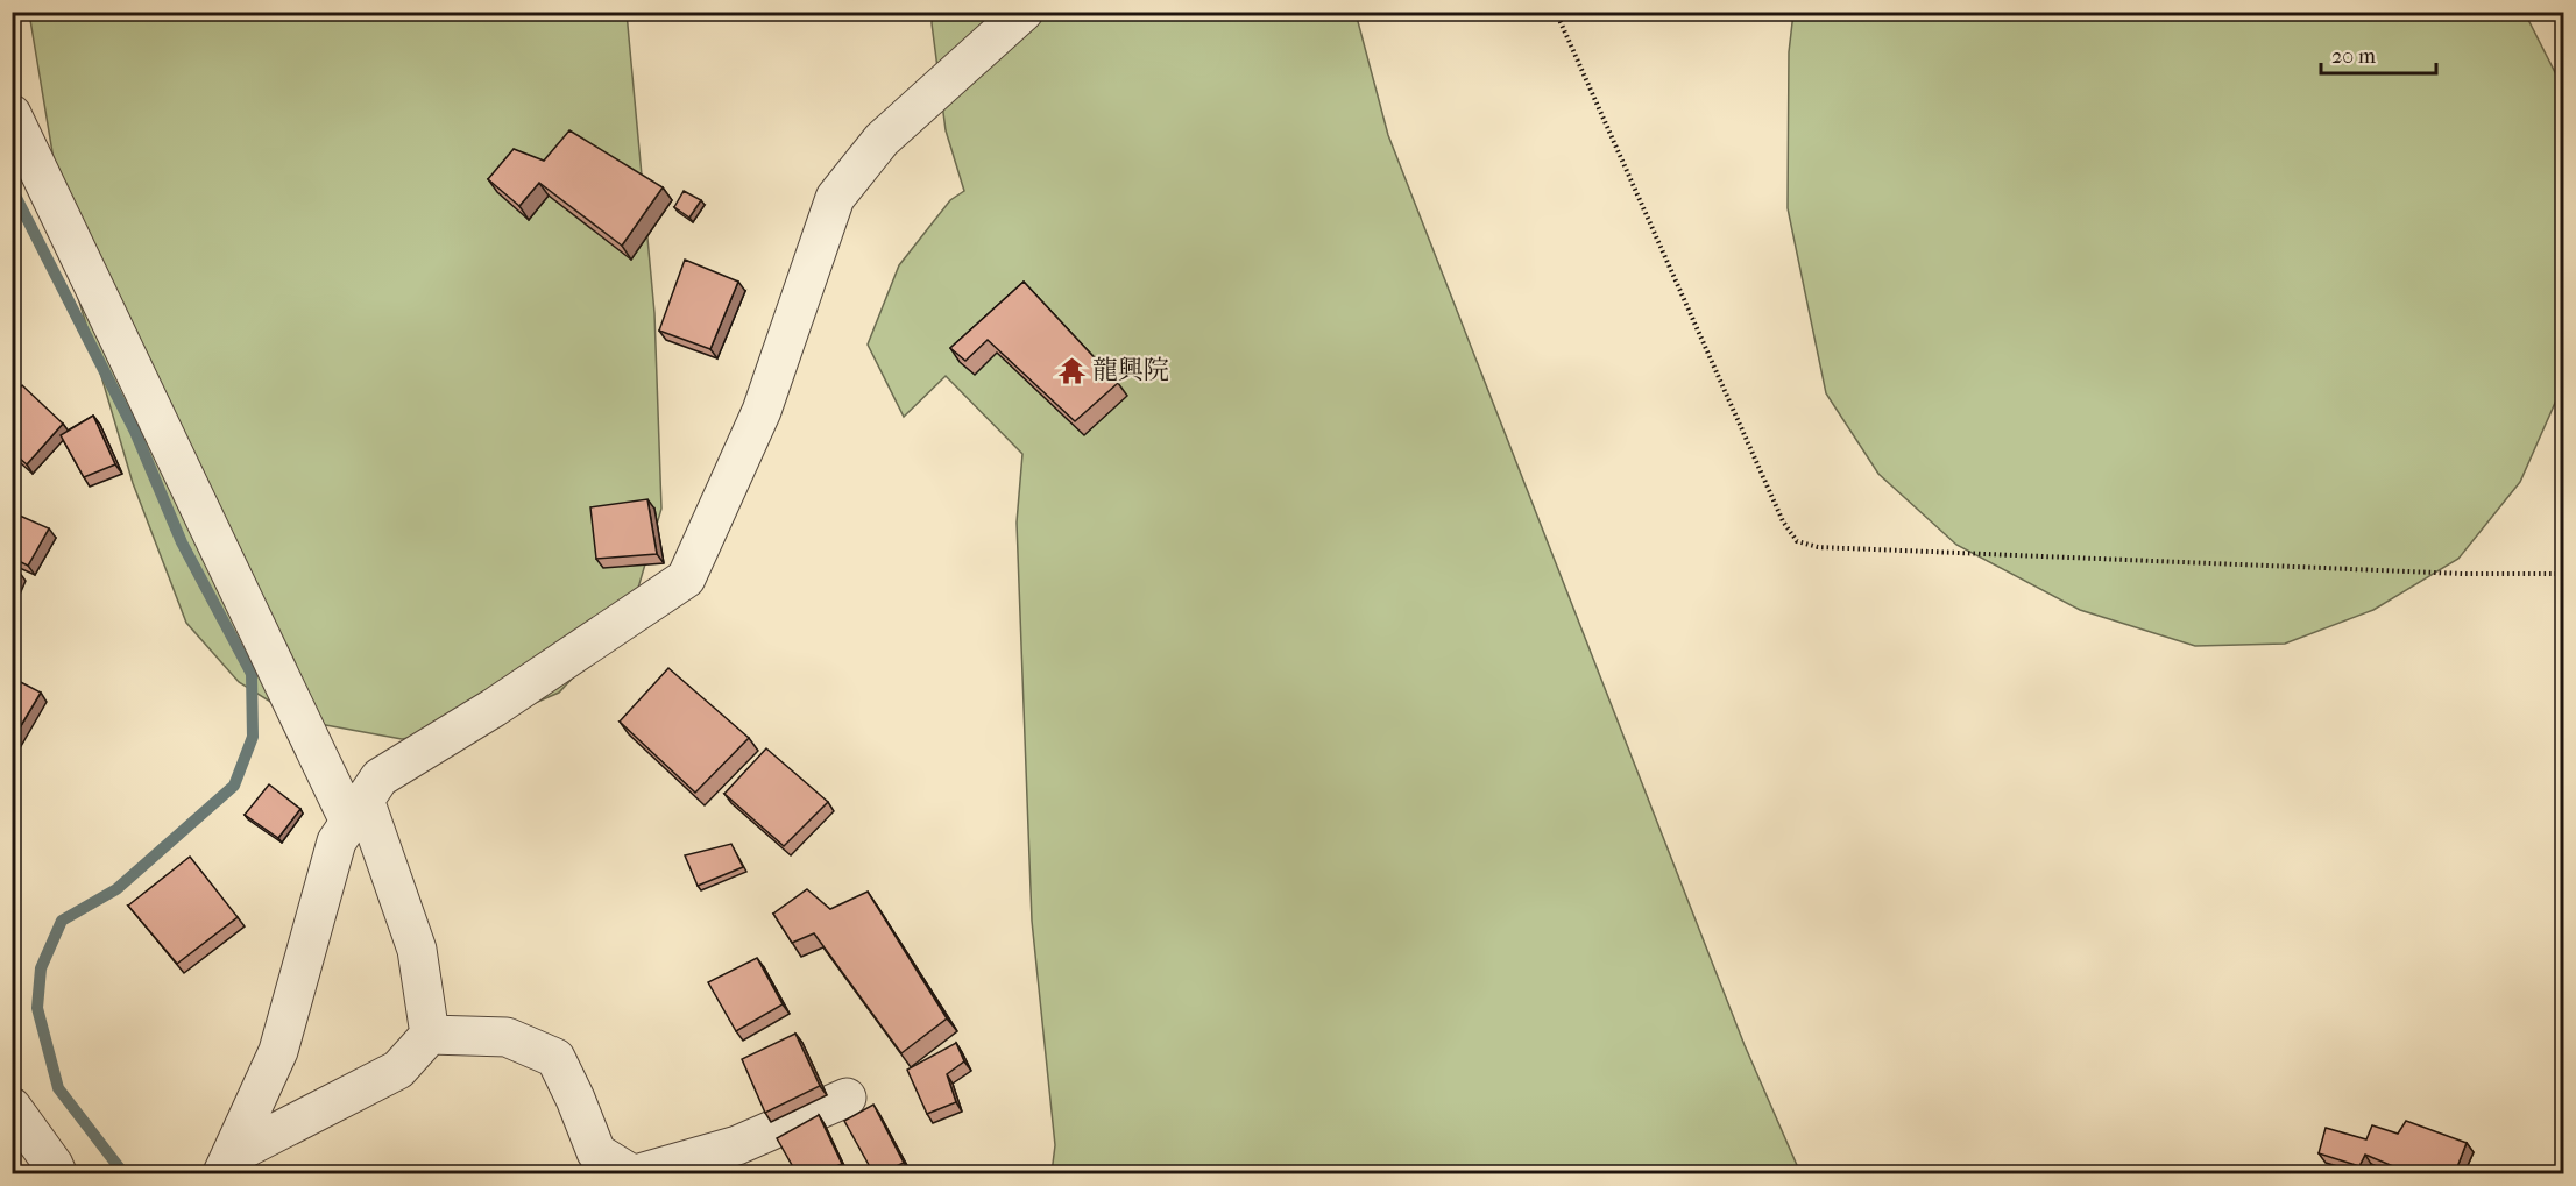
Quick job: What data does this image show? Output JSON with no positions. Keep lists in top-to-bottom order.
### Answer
{
  "places": {
    "temple": ["龍興院"]
  },
  "scale_bar": "20 m"
}
